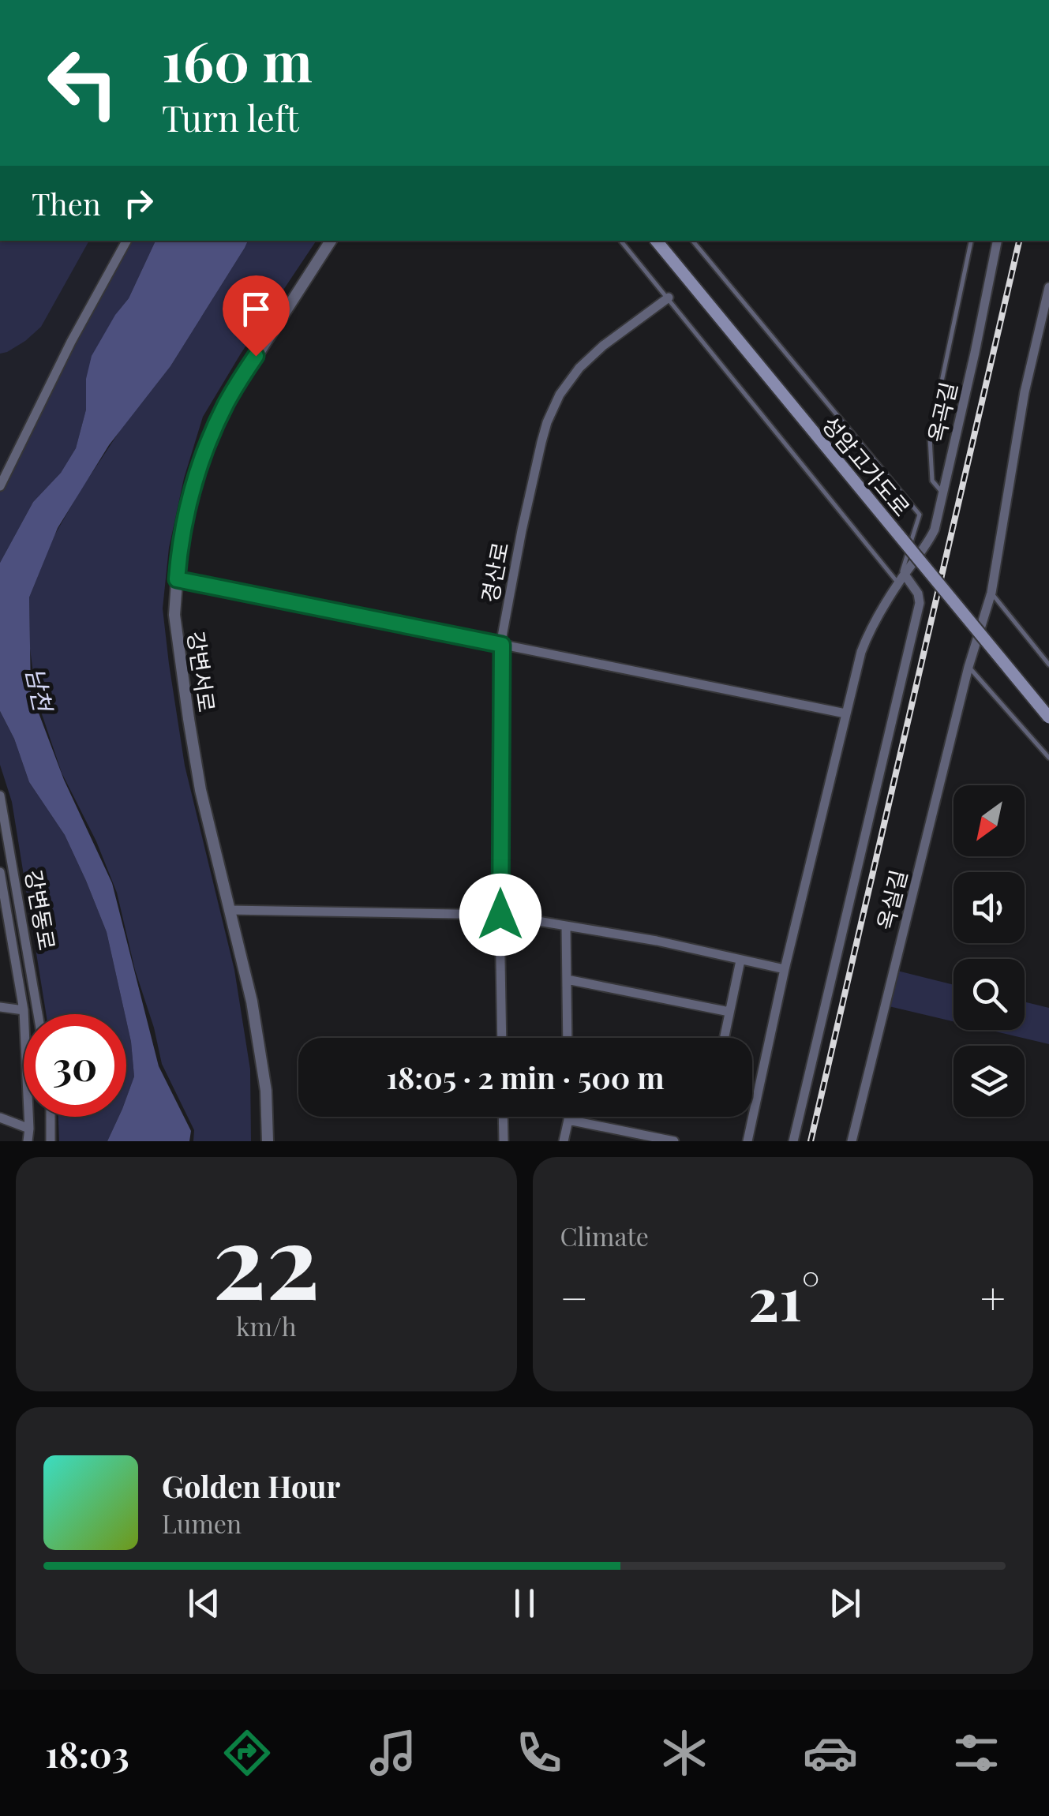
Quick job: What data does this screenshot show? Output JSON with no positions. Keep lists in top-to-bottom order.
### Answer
{
  "streets": {
    "main road": ["성암고가도로"],
    "street": [
      "옥곡길",
      "경산로",
      "강변서로",
      "옥실길",
      "강변동로"
    ]
  },
  "water": ["남천"],
  "north": "bottom left",
  "page": {
    "turn": ["160 m", "Turn left"],
    "then": "Then",
    "limit": "30",
    "trip": "18:05 · 2 min · 500 m",
    "tile": [
      ["22", "km/h"],
      "Climate"
    ],
    "heat": ["−", "21°", "+"],
    "song": ["Golden Hour", "Lumen"],
    "tabs": "18:03"
  }
}
